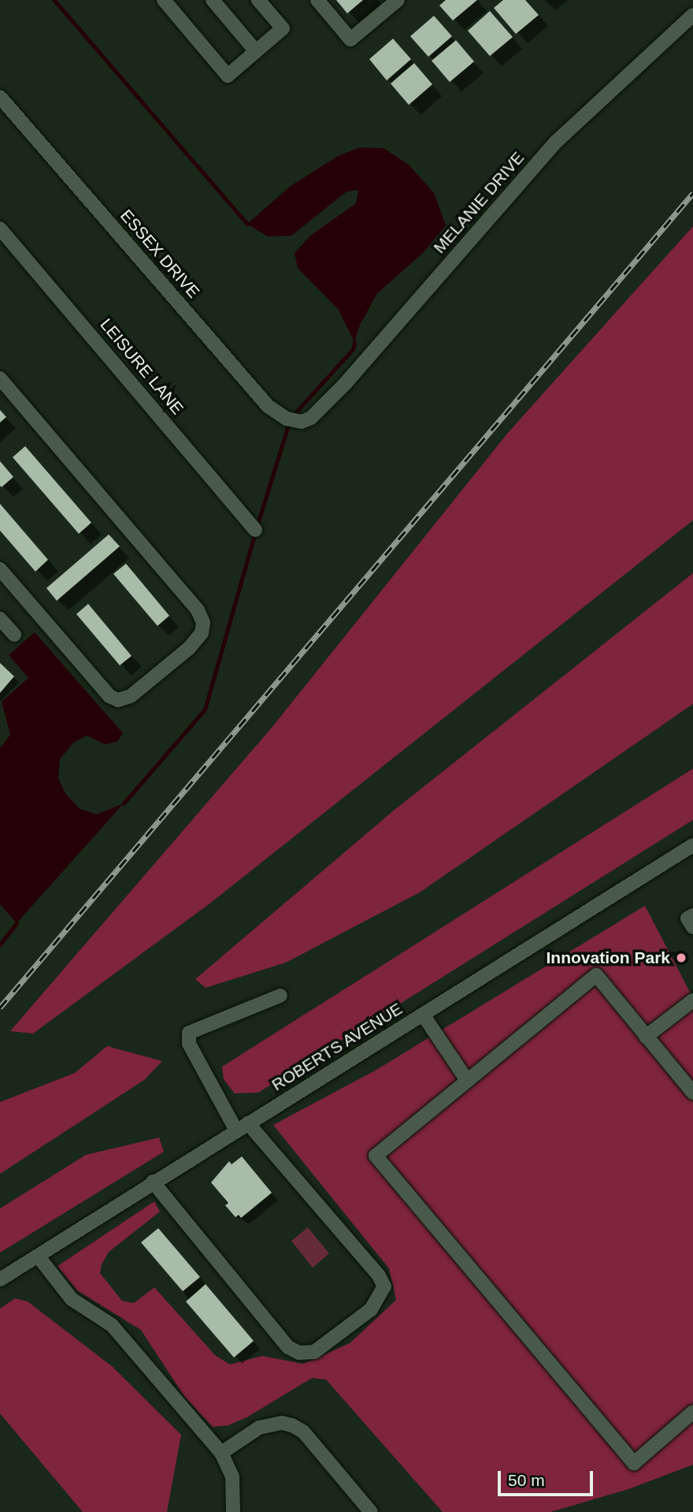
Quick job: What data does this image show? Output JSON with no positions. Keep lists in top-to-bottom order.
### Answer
{
  "streets": {
    "street": [
      "MELANIE DRIVE",
      "ESSEX DRIVE",
      "LEISURE LANE",
      "ROBERTS AVENUE"
    ]
  },
  "crossings": [
    ["MELANIE DRIVE", "ESSEX DRIVE"]
  ],
  "places": ["Innovation Park"],
  "scale_bar": "50 m"
}
